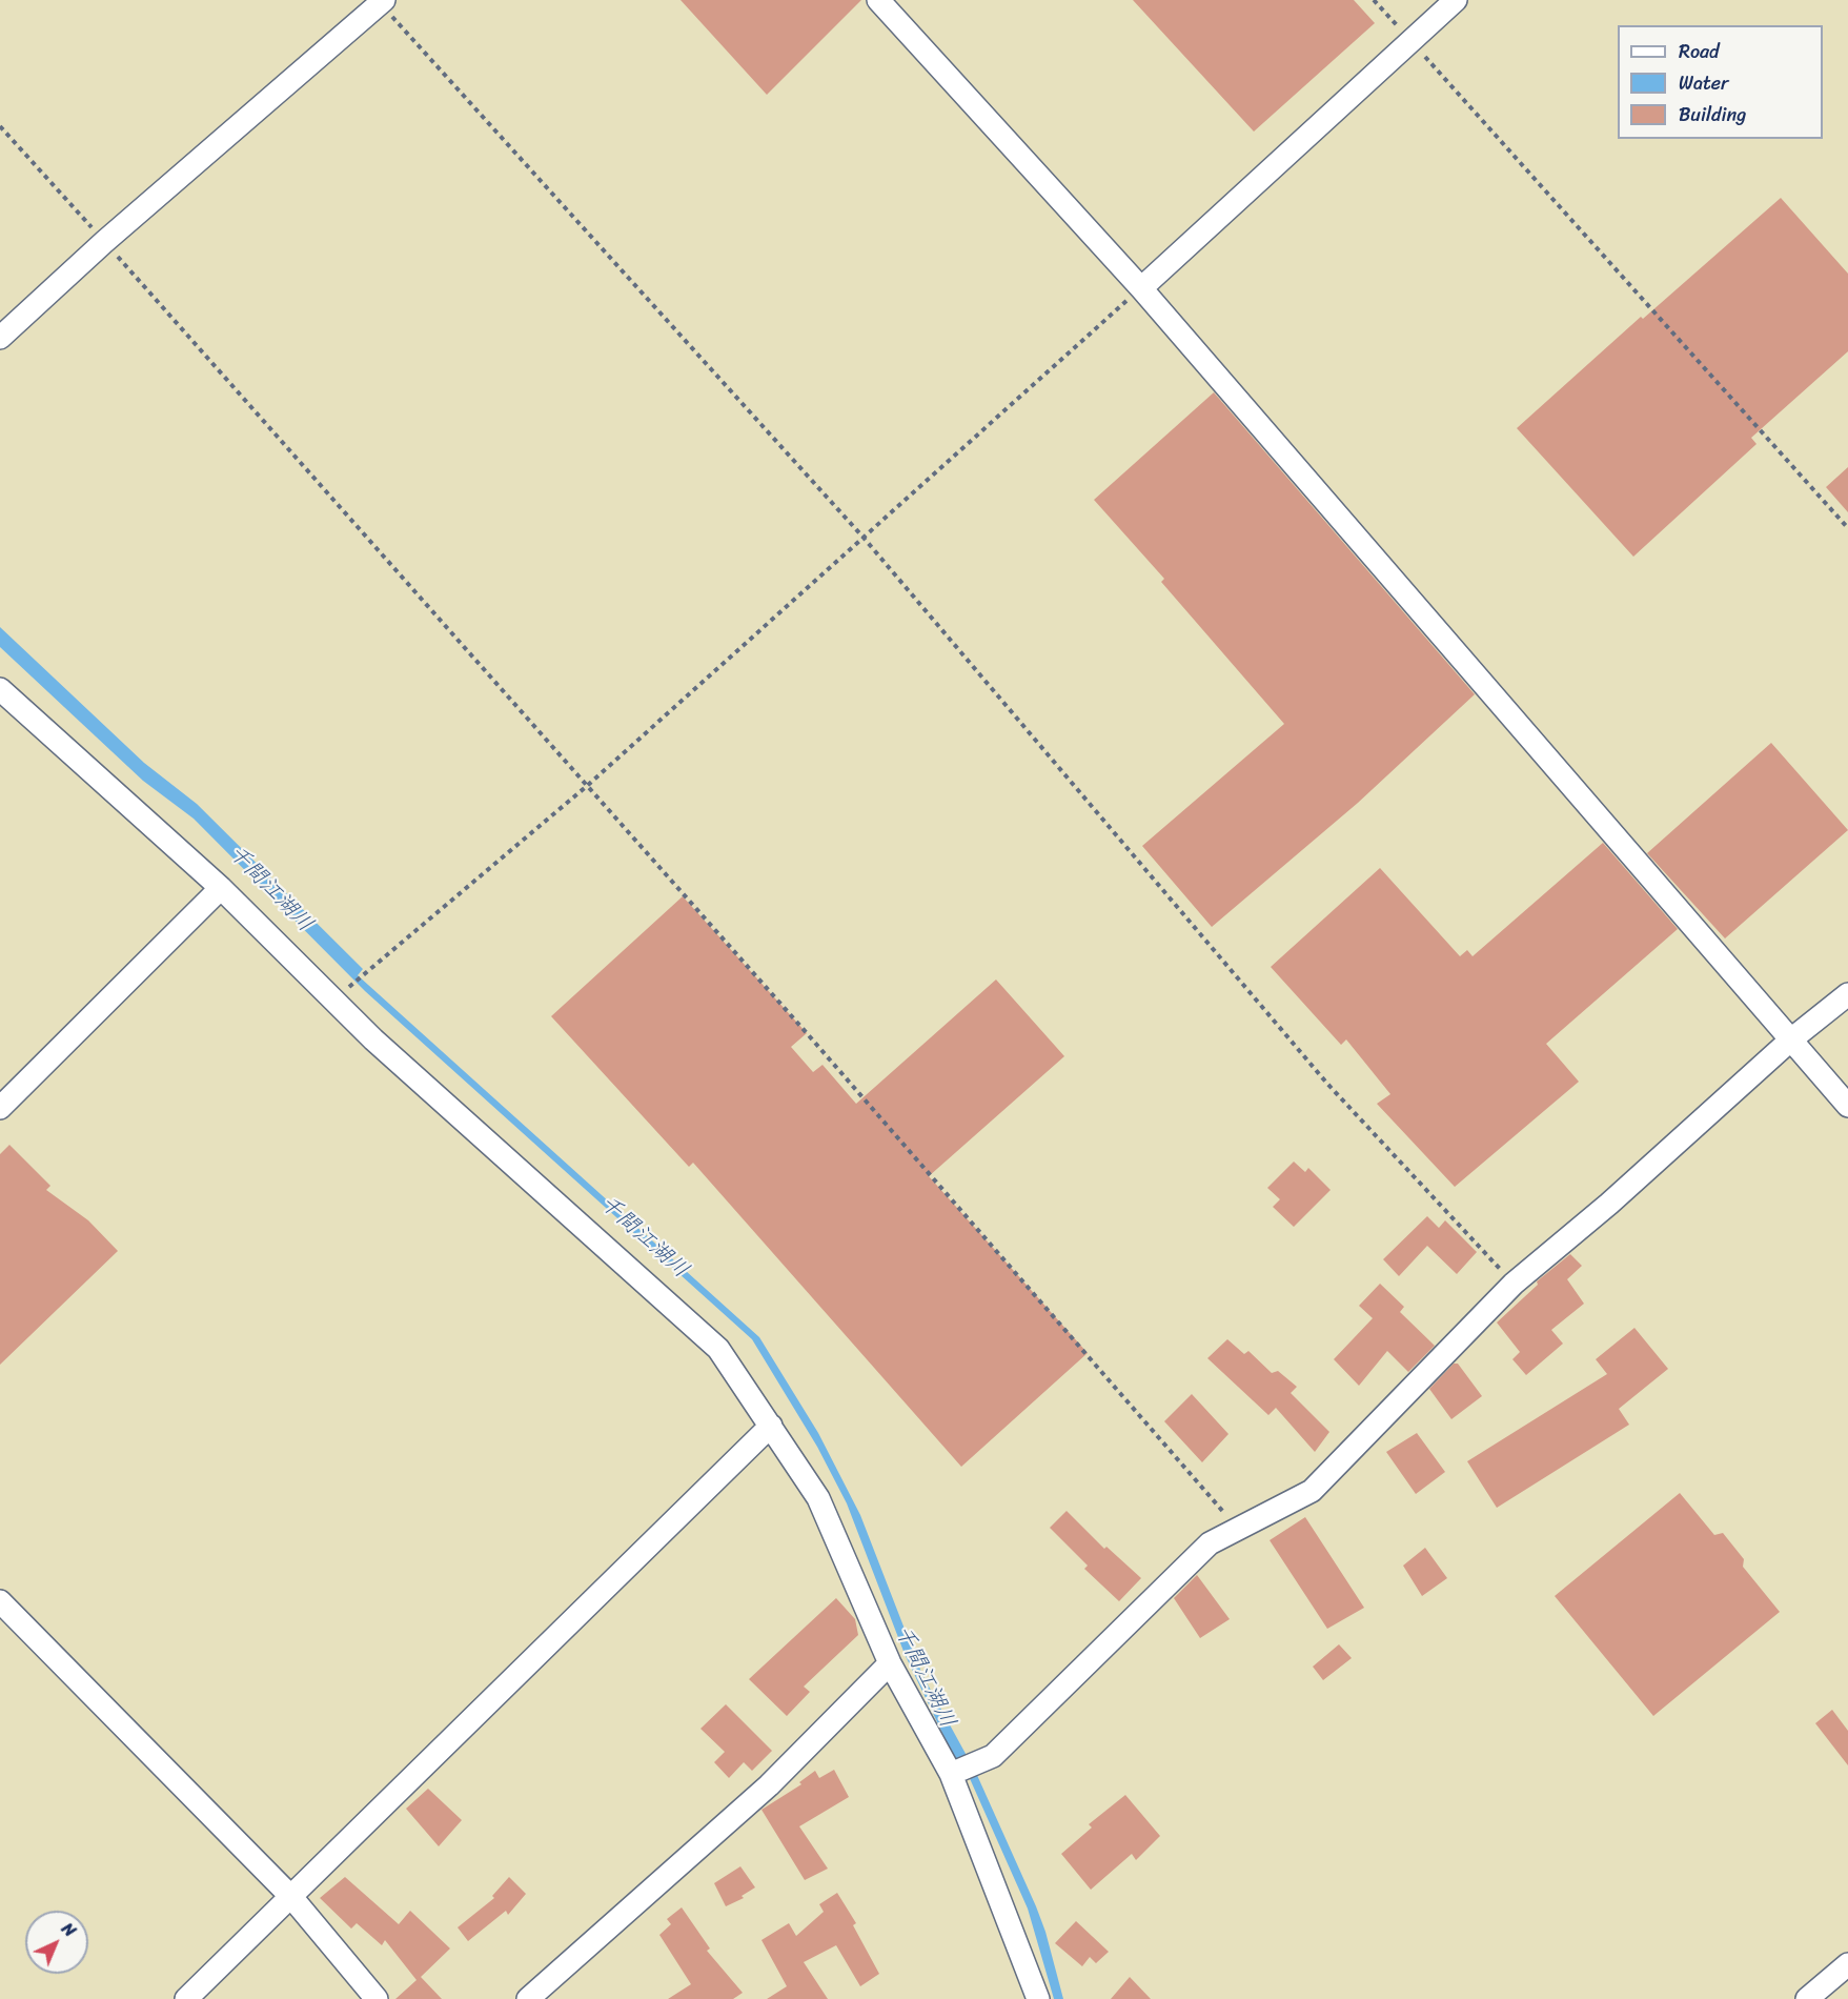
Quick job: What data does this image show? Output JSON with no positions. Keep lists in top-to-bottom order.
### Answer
{
  "water": ["千間江湖川"],
  "legend": ["Road", "Water", "Building"],
  "north": "top right"
}
